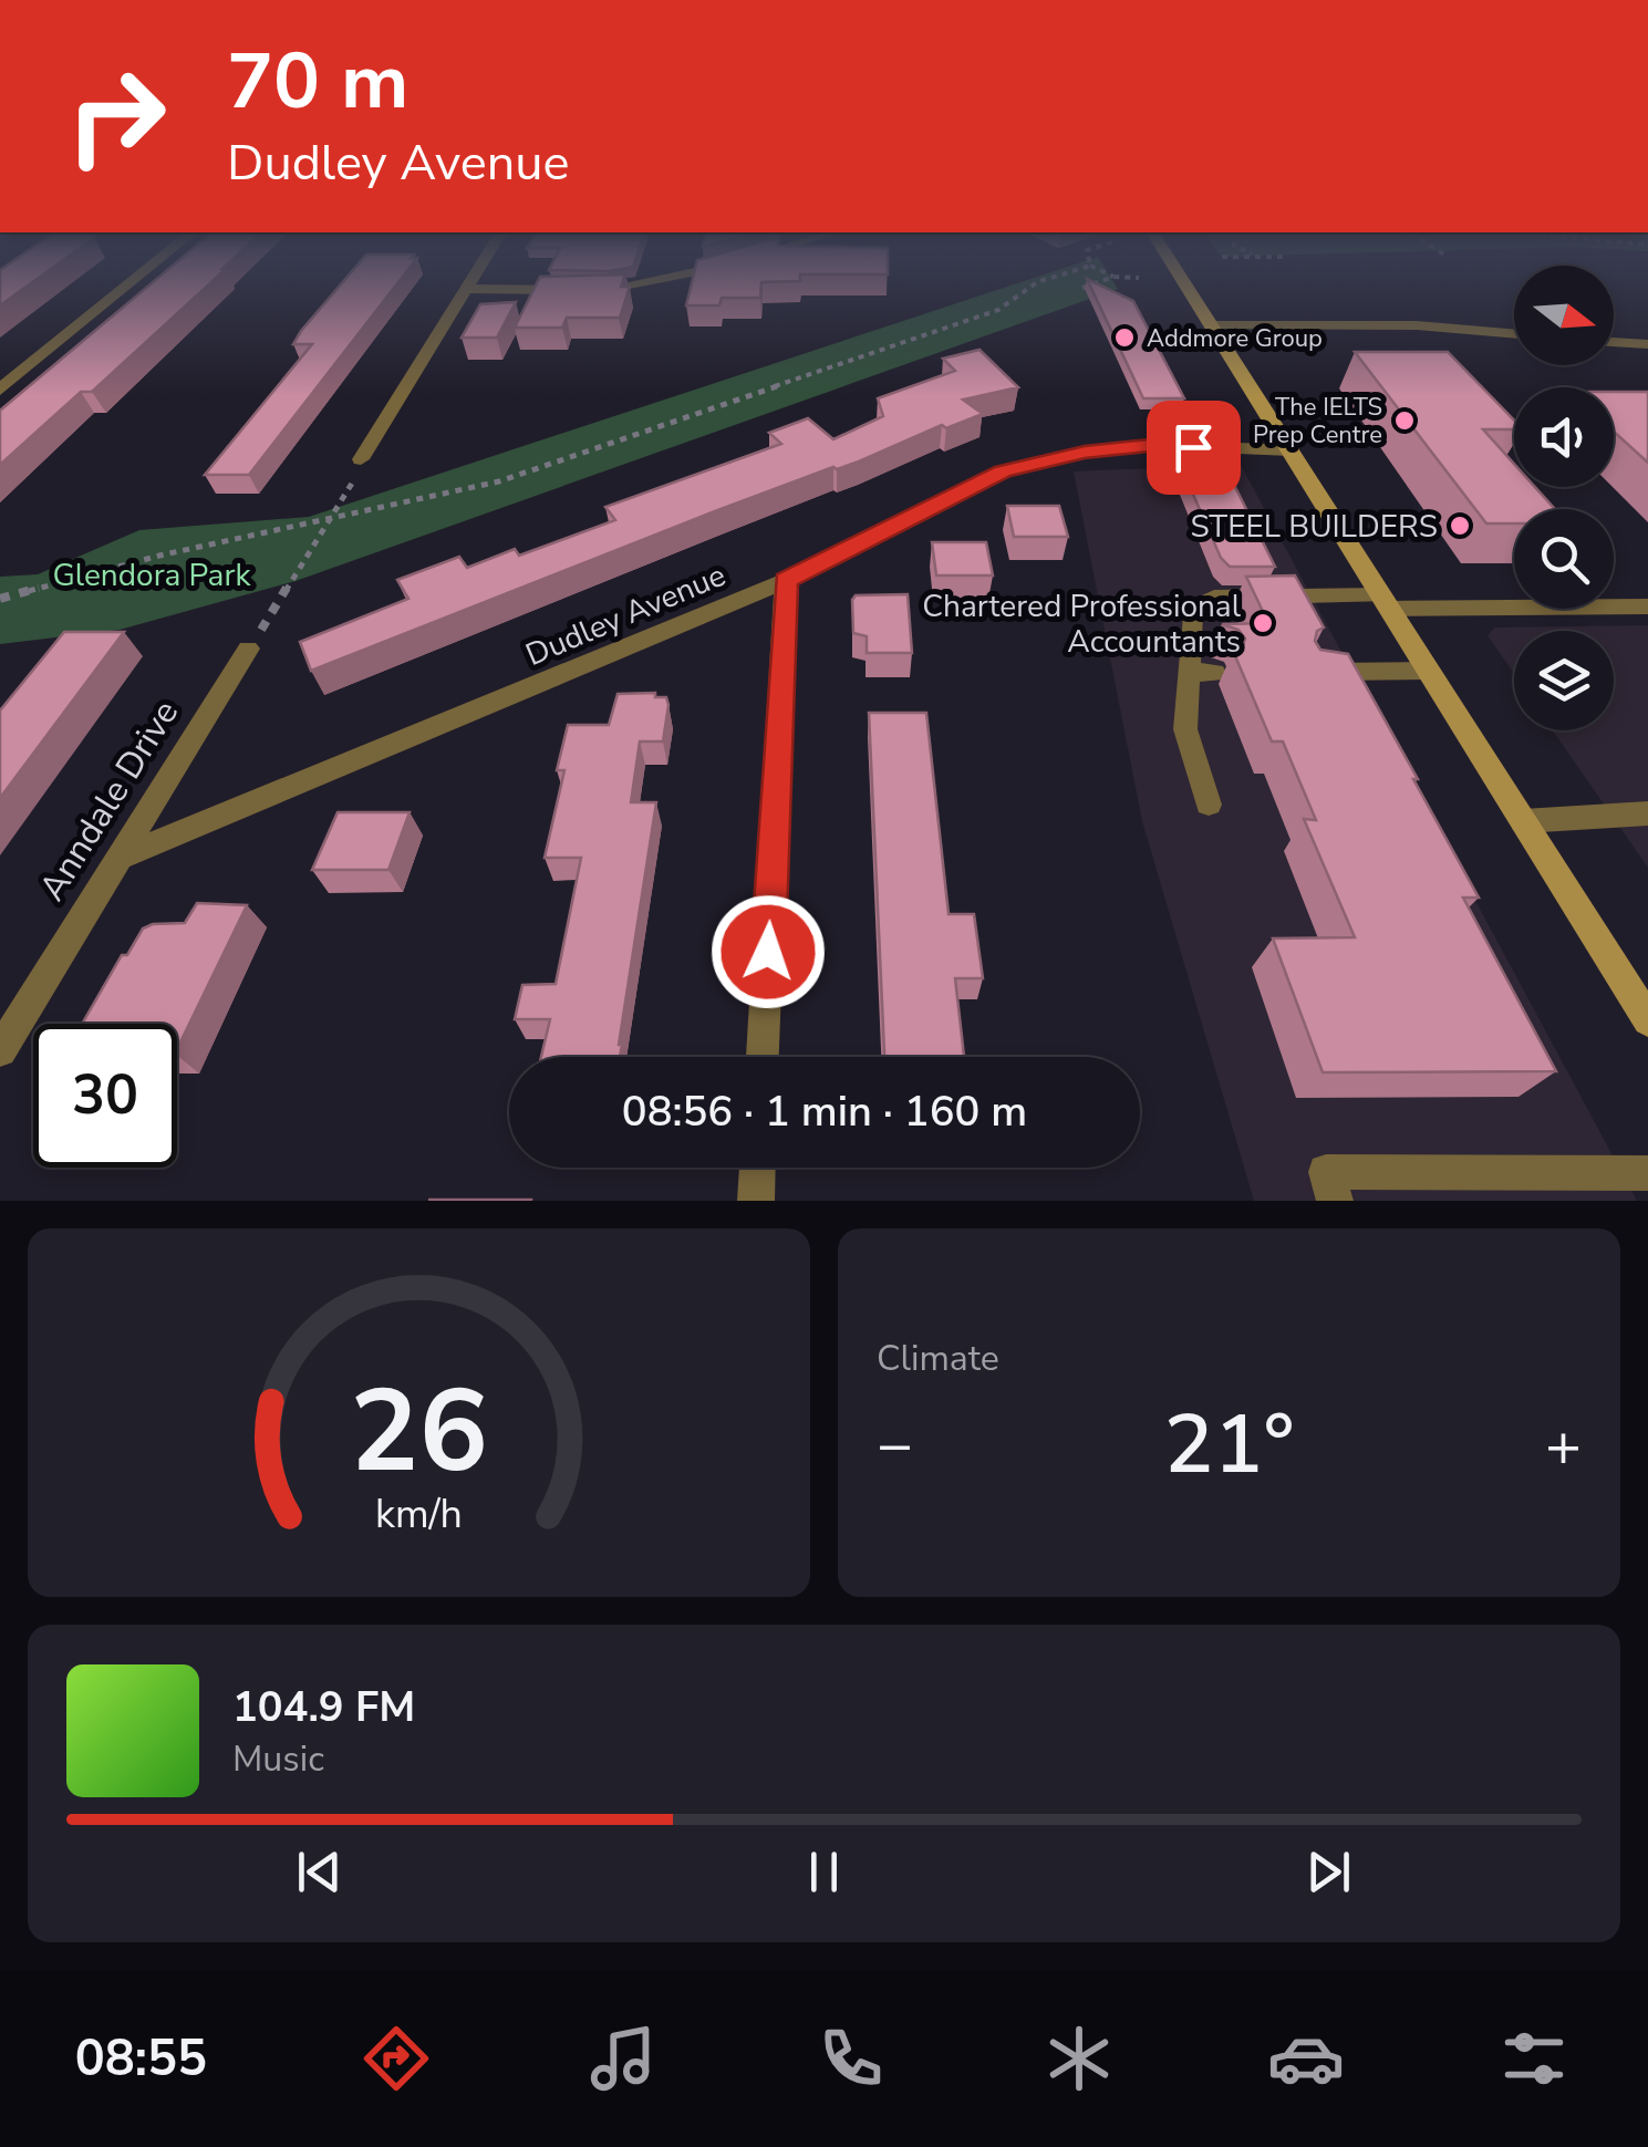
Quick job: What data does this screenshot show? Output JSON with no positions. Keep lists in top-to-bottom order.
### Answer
{
  "streets": {
    "street": ["Dudley Avenue", "Anndale Drive"]
  },
  "crossings": [
    ["Dudley Avenue", "Anndale Drive"]
  ],
  "parks": ["Glendora Park"],
  "places": [
    "Addmore Group",
    "The IELTS Prep Centre",
    "STEEL BUILDERS",
    "Chartered Professional Accountants"
  ],
  "north": "right",
  "page": {
    "turn": ["70 m", "Dudley Avenue"],
    "limit": "30",
    "trip": "08:56 · 1 min · 160 m",
    "tile": "Climate",
    "heat": ["−", "21°", "+"],
    "song": ["104.9 FM", "Music"],
    "tabs": "08:55",
    "gauge": ["26", "km/h"]
  }
}
